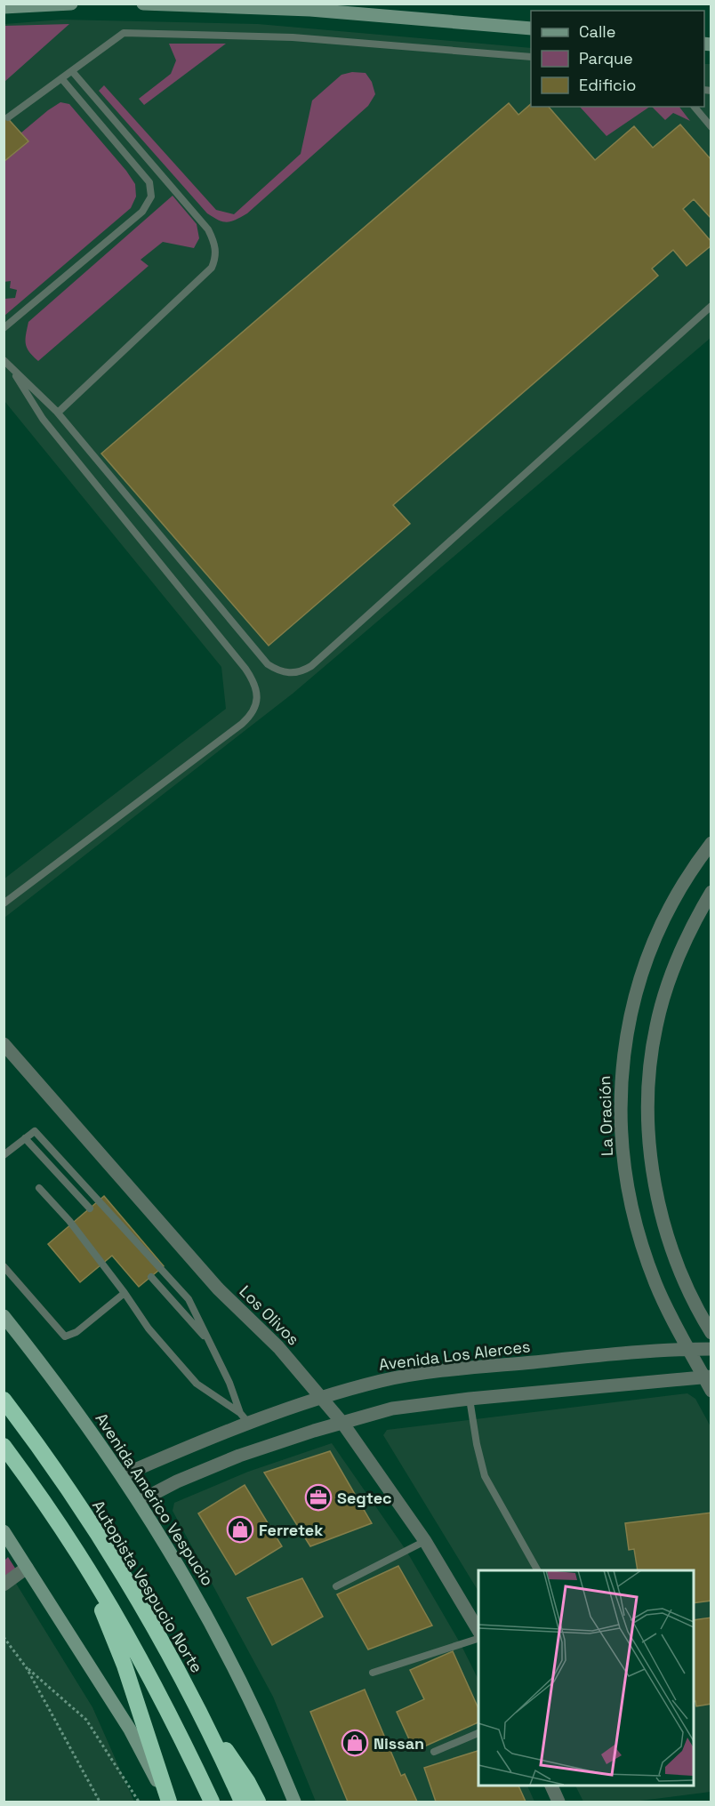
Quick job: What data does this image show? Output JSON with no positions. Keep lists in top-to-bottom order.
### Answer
{
  "streets": {
    "highway": ["Autopista Vespucio Norte"],
    "main road": ["Avenida Américo Vespucio"],
    "street": ["La Oración", "Los Olivos", "Avenida Los Alerces"]
  },
  "crossings": [
    ["La Oración", "Avenida Los Alerces"],
    ["Los Olivos", "Avenida Los Alerces"],
    ["Avenida Los Alerces", "Avenida Américo Vespucio"]
  ],
  "places": {
    "office": ["Segtec"],
    "shop": ["Ferretek", "Nissan"]
  },
  "legend": ["Calle", "Parque", "Edificio"]
}
